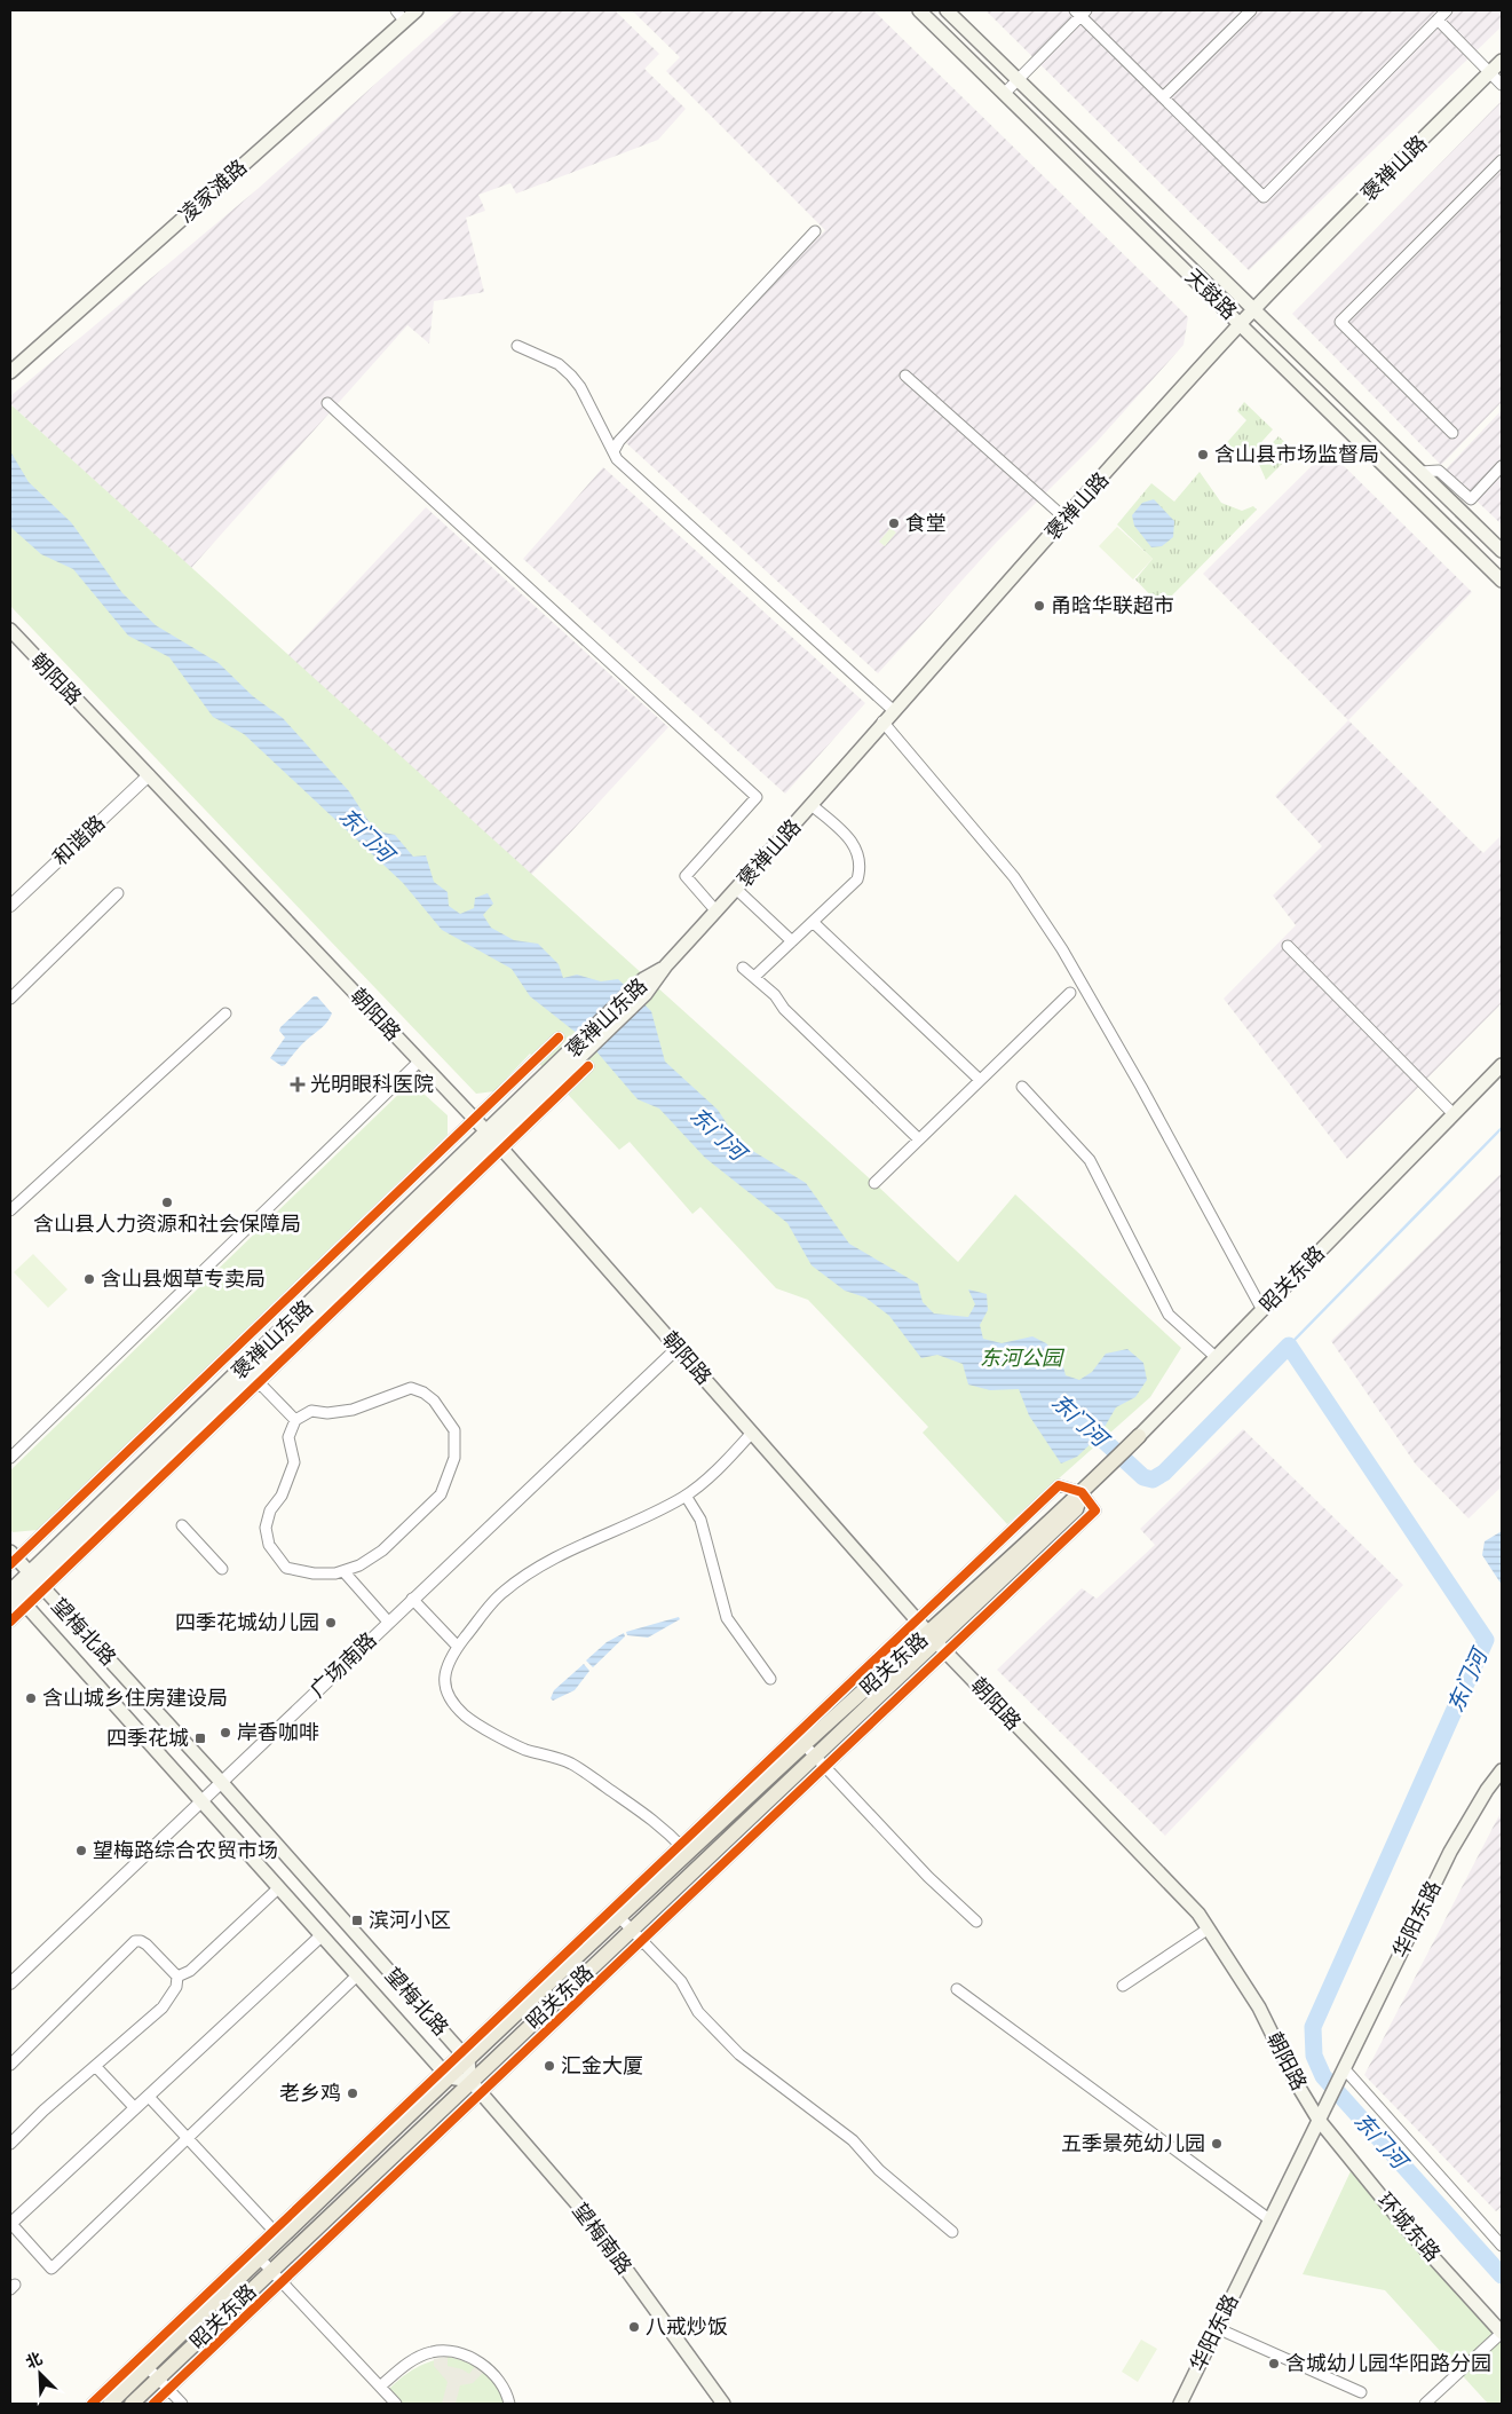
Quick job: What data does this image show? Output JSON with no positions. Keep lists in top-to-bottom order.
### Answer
{
  "streets": {
    "main road": [
      "褒禅山路",
      "凌家滩路",
      "天鼓路",
      "朝阳路",
      "褒禅山东路",
      "昭关东路",
      "望梅北路",
      "华阳东路",
      "环城东路",
      "望梅南路"
    ],
    "street": ["和谐路", "广场南路"]
  },
  "crossings": [
    ["褒禅山路", "天鼓路"],
    ["褒禅山路", "褒禅山东路"],
    ["朝阳路", "和谐路"],
    ["朝阳路", "褒禅山东路"],
    ["朝阳路", "昭关东路"],
    ["朝阳路", "广场南路"],
    ["朝阳路", "华阳东路"],
    ["朝阳路", "环城东路"],
    ["褒禅山东路", "望梅北路"],
    ["昭关东路", "望梅北路"],
    ["昭关东路", "望梅南路"],
    ["望梅北路", "广场南路"],
    ["华阳东路", "环城东路"]
  ],
  "water": ["东门河"],
  "parks": ["东河公园"],
  "places": {
    "other": [
      "含山县市场监督局",
      "食堂",
      "甬晗华联超市",
      "含山县人力资源和社会保障局",
      "含山县烟草专卖局",
      "四季花城幼儿园",
      "含山城乡住房建设局",
      "岸香咖啡",
      "望梅路综合农贸市场",
      "汇金大厦",
      "老乡鸡",
      "五季景苑幼儿园",
      "八戒炒饭",
      "含城幼儿园华阳路分园"
    ],
    "health": ["光明眼科医院"],
    "transit": ["四季花城", "滨河小区"]
  },
  "north": "top left"
}
